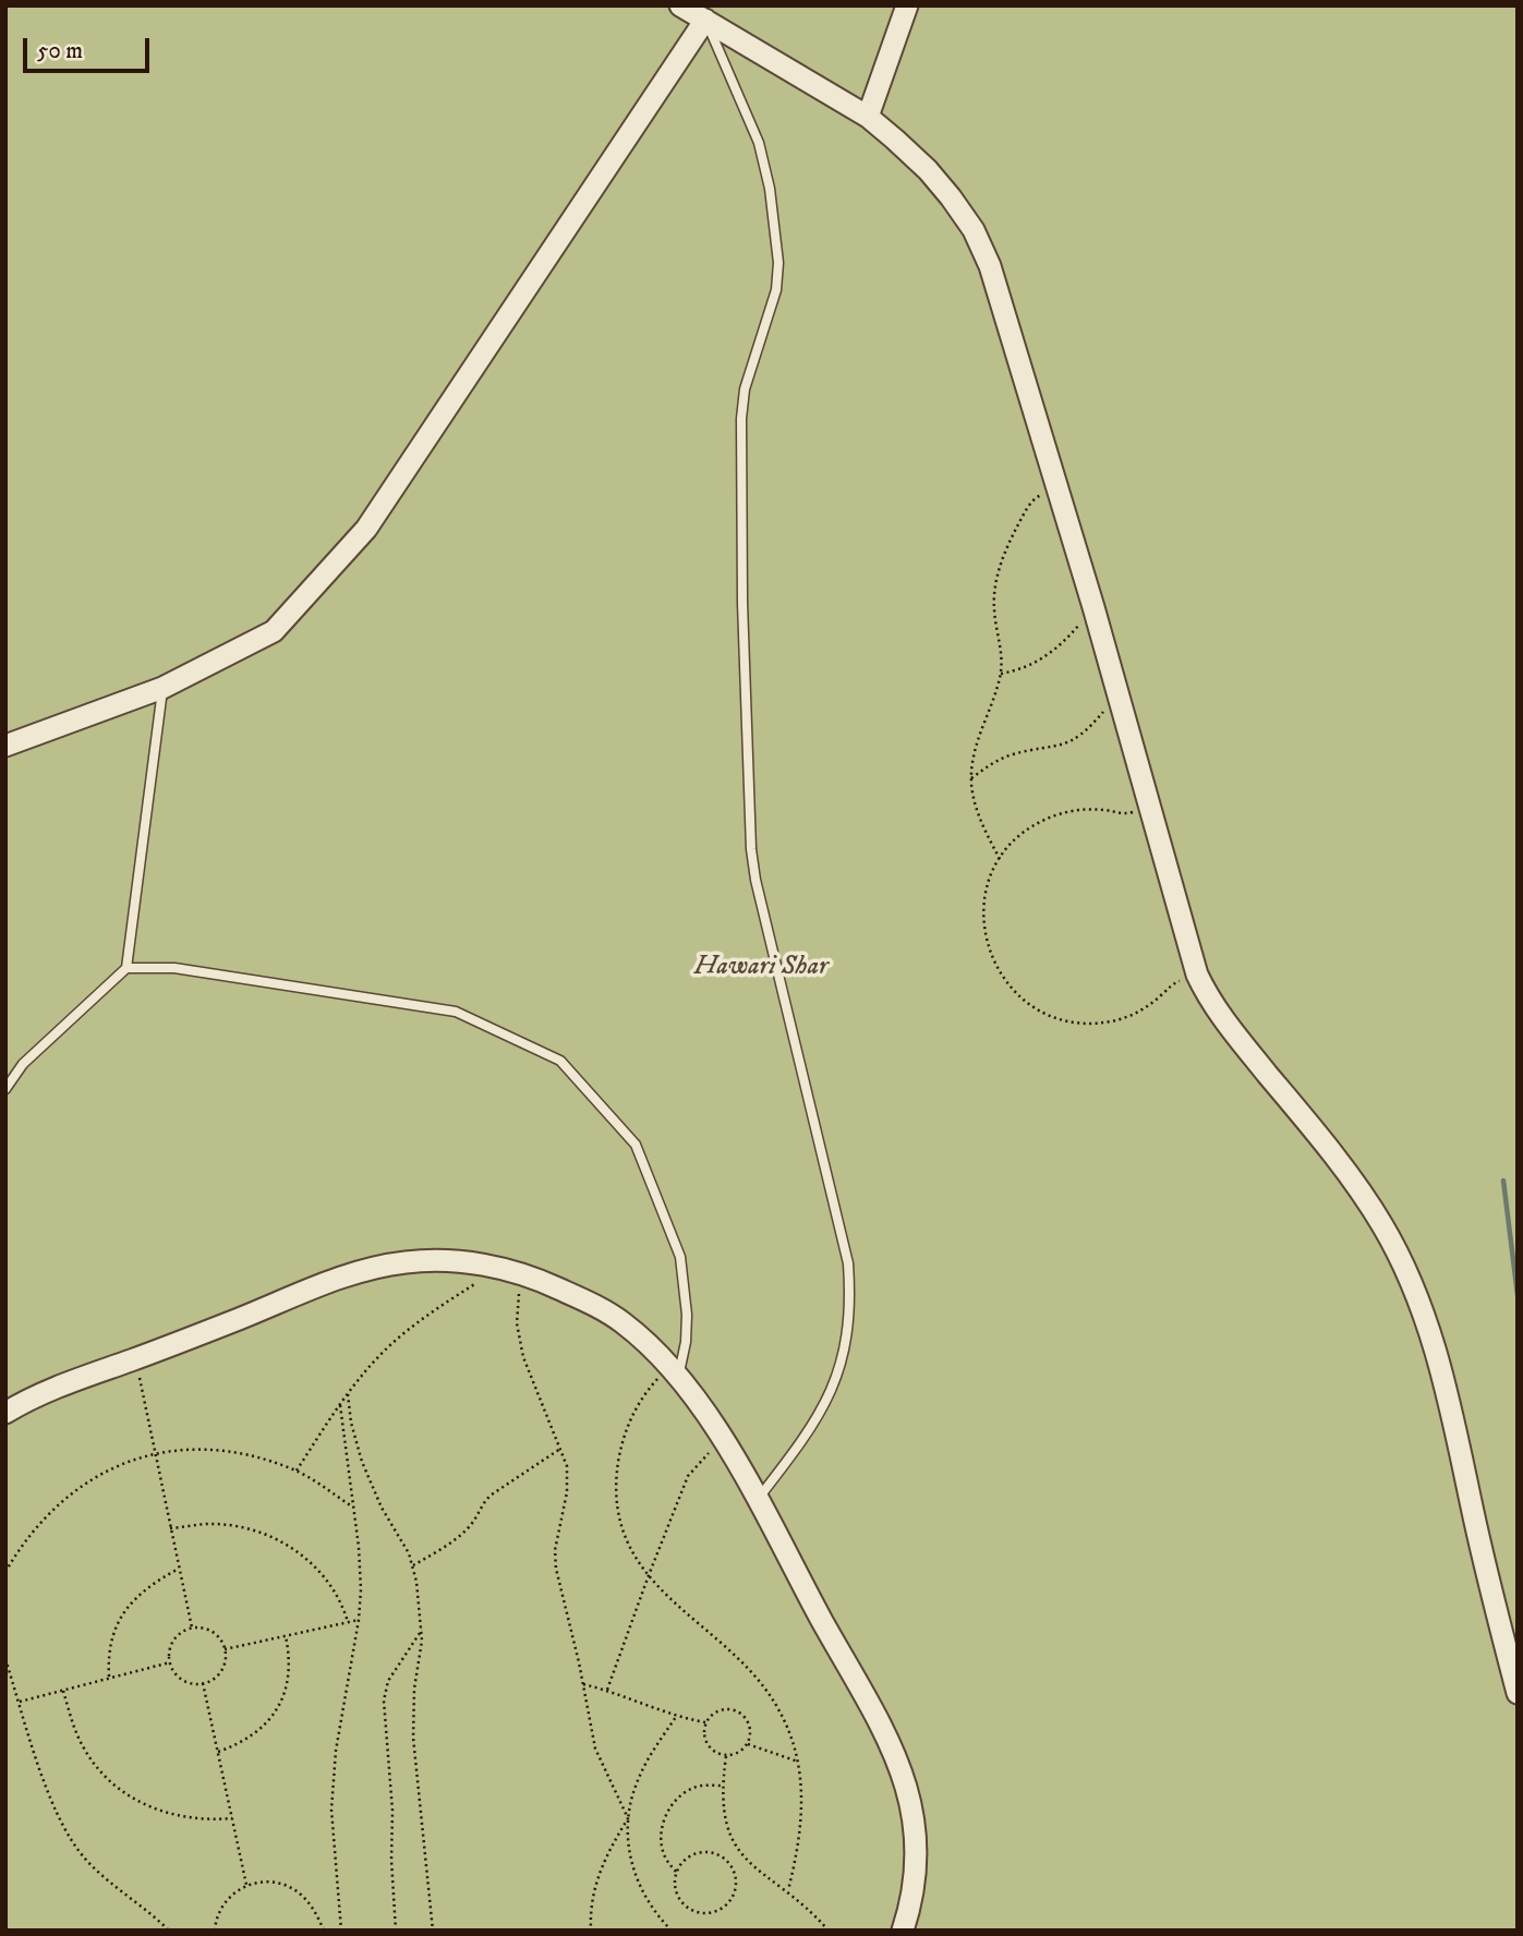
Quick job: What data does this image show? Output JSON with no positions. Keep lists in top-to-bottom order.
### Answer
{
  "parks": ["Hawari Shar"],
  "scale_bar": "50 m"
}
